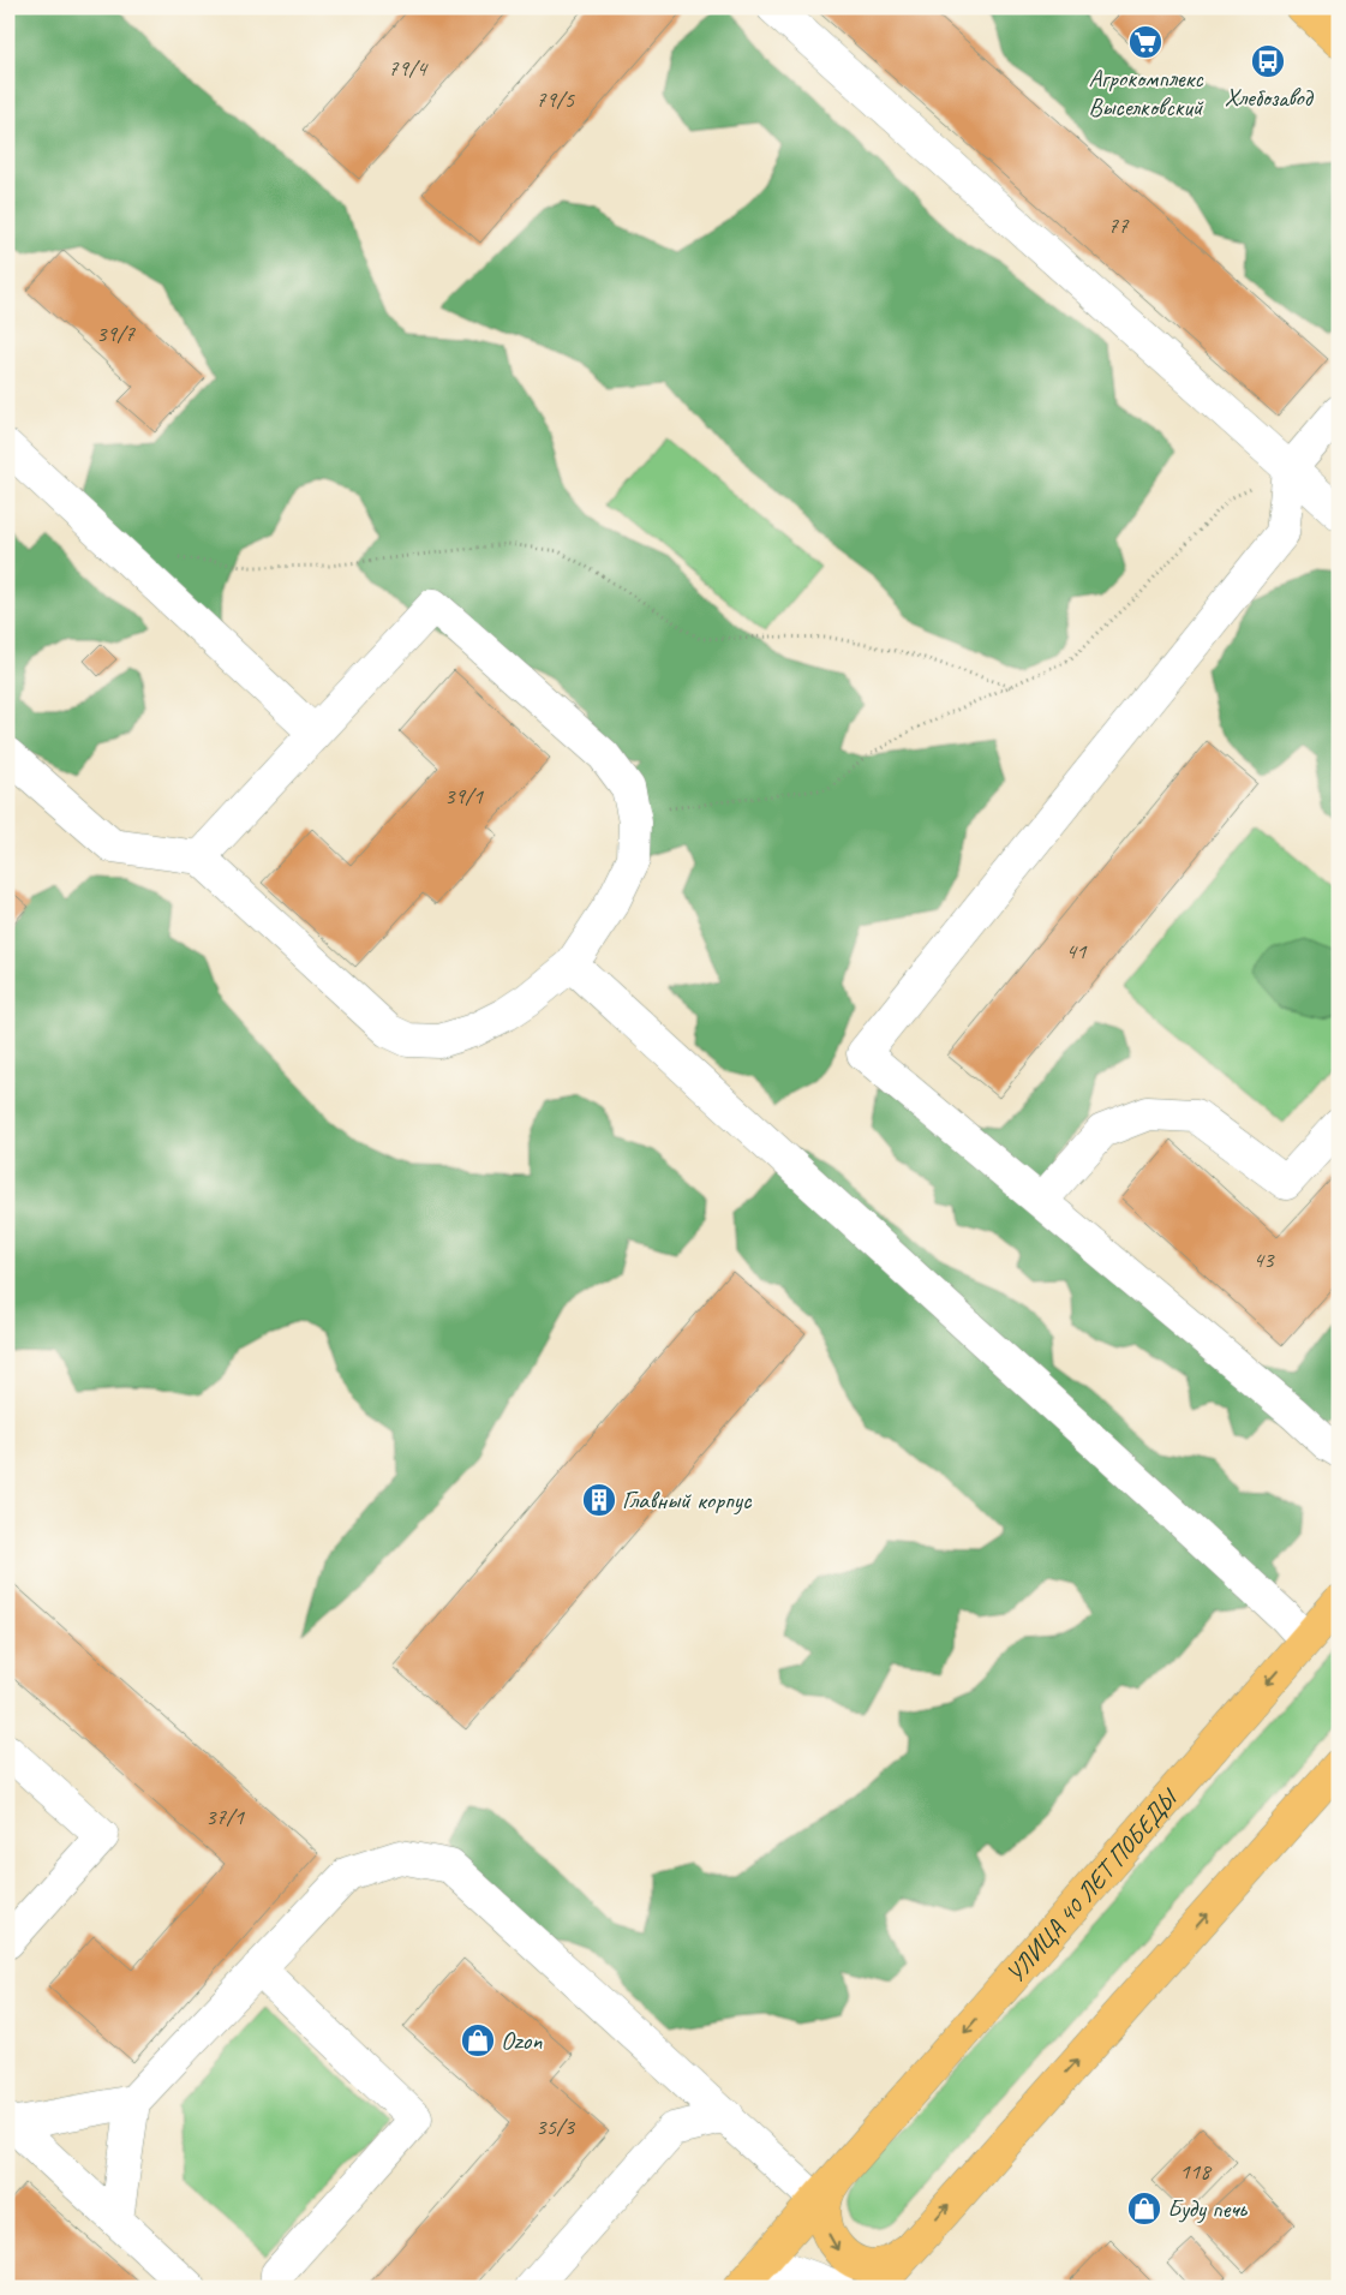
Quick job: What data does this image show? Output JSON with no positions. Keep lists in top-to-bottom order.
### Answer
{
  "streets": {
    "main road": ["УЛИЦА 40 ЛЕТ ПОБЕДЫ"]
  },
  "places": {
    "supermarket": ["Агрокомплекс Выселковский"],
    "bus stop": ["Хлебозавод"],
    "building": ["Главный корпус"],
    "shop": ["Ozon", "Буду печь"]
  },
  "house_numbers": [
    "79/4",
    "79/5",
    "77",
    "39/7",
    "39/1",
    "41",
    "43",
    "37/1",
    "35/3",
    "118"
  ]
}
